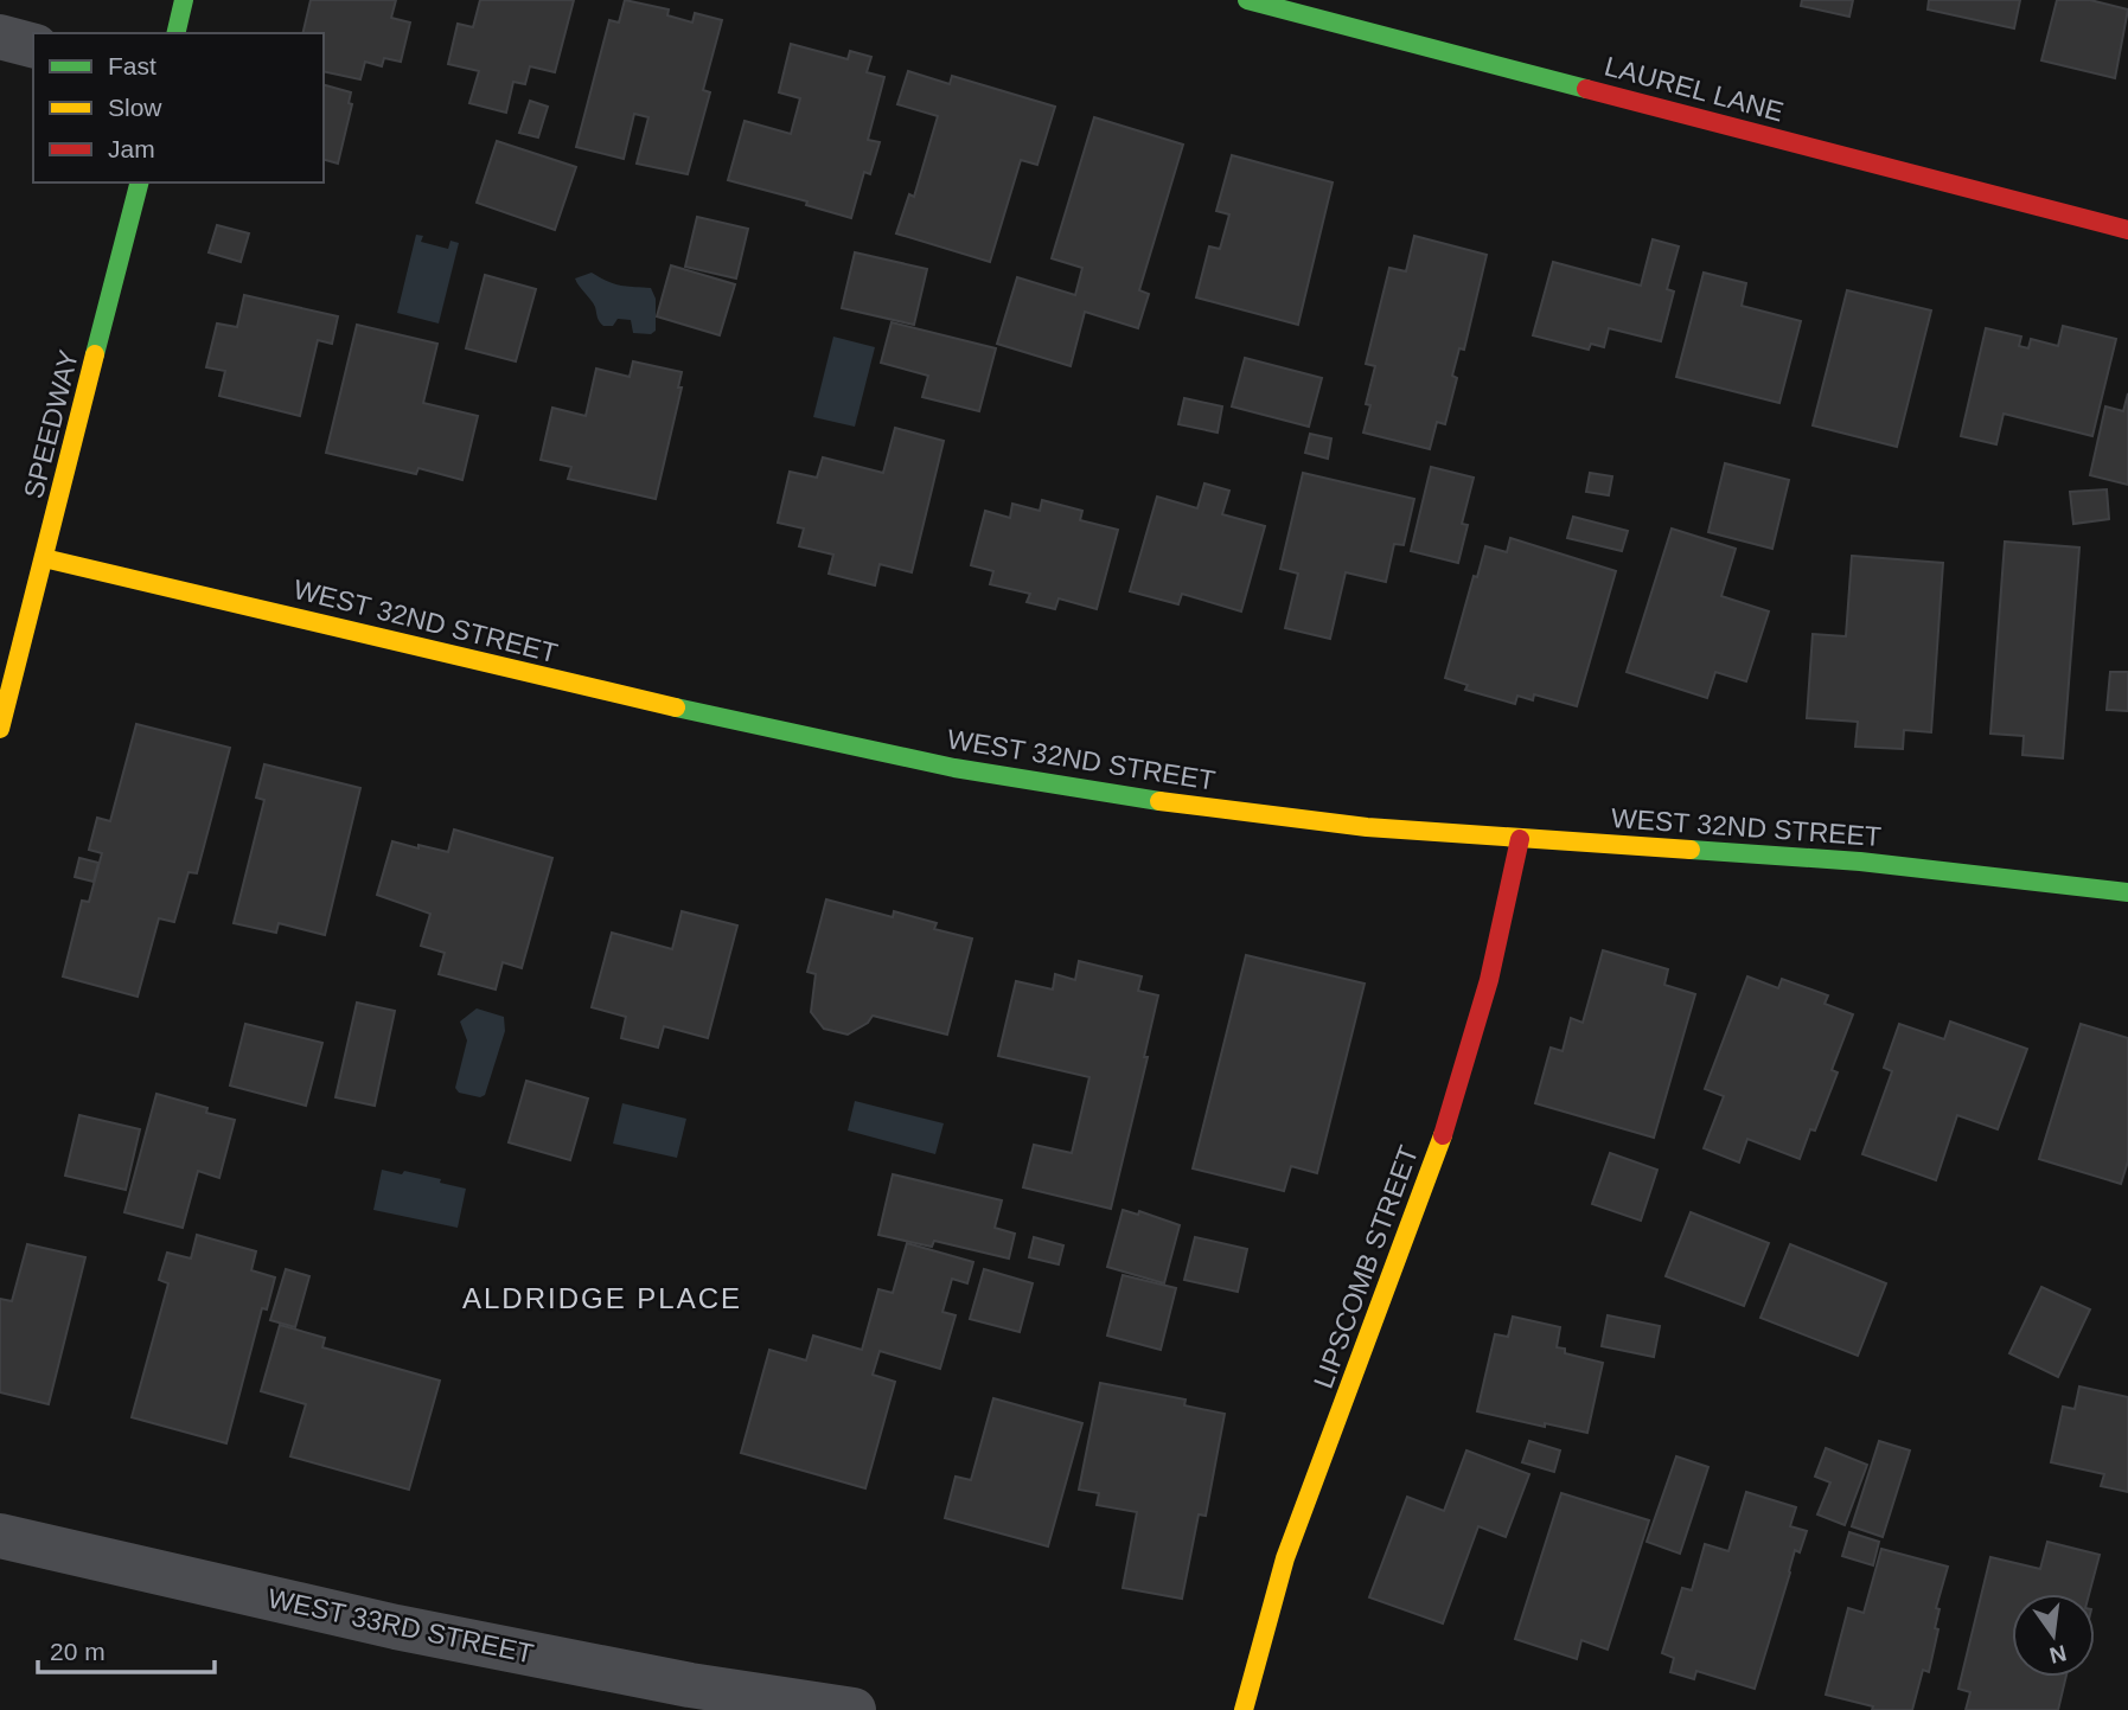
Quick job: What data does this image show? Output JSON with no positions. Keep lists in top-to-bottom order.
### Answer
{
  "streets": {
    "street": [
      "LAUREL LANE",
      "SPEEDWAY",
      "WEST 32ND STREET",
      "LIPSCOMB STREET",
      "WEST 33RD STREET"
    ]
  },
  "crossings": [
    ["SPEEDWAY", "WEST 32ND STREET"],
    ["WEST 32ND STREET", "LIPSCOMB STREET"]
  ],
  "districts": ["ALDRIDGE PLACE"],
  "legend": ["Fast", "Slow", "Jam"],
  "scale_bar": "20 m",
  "north": "bottom"
}
